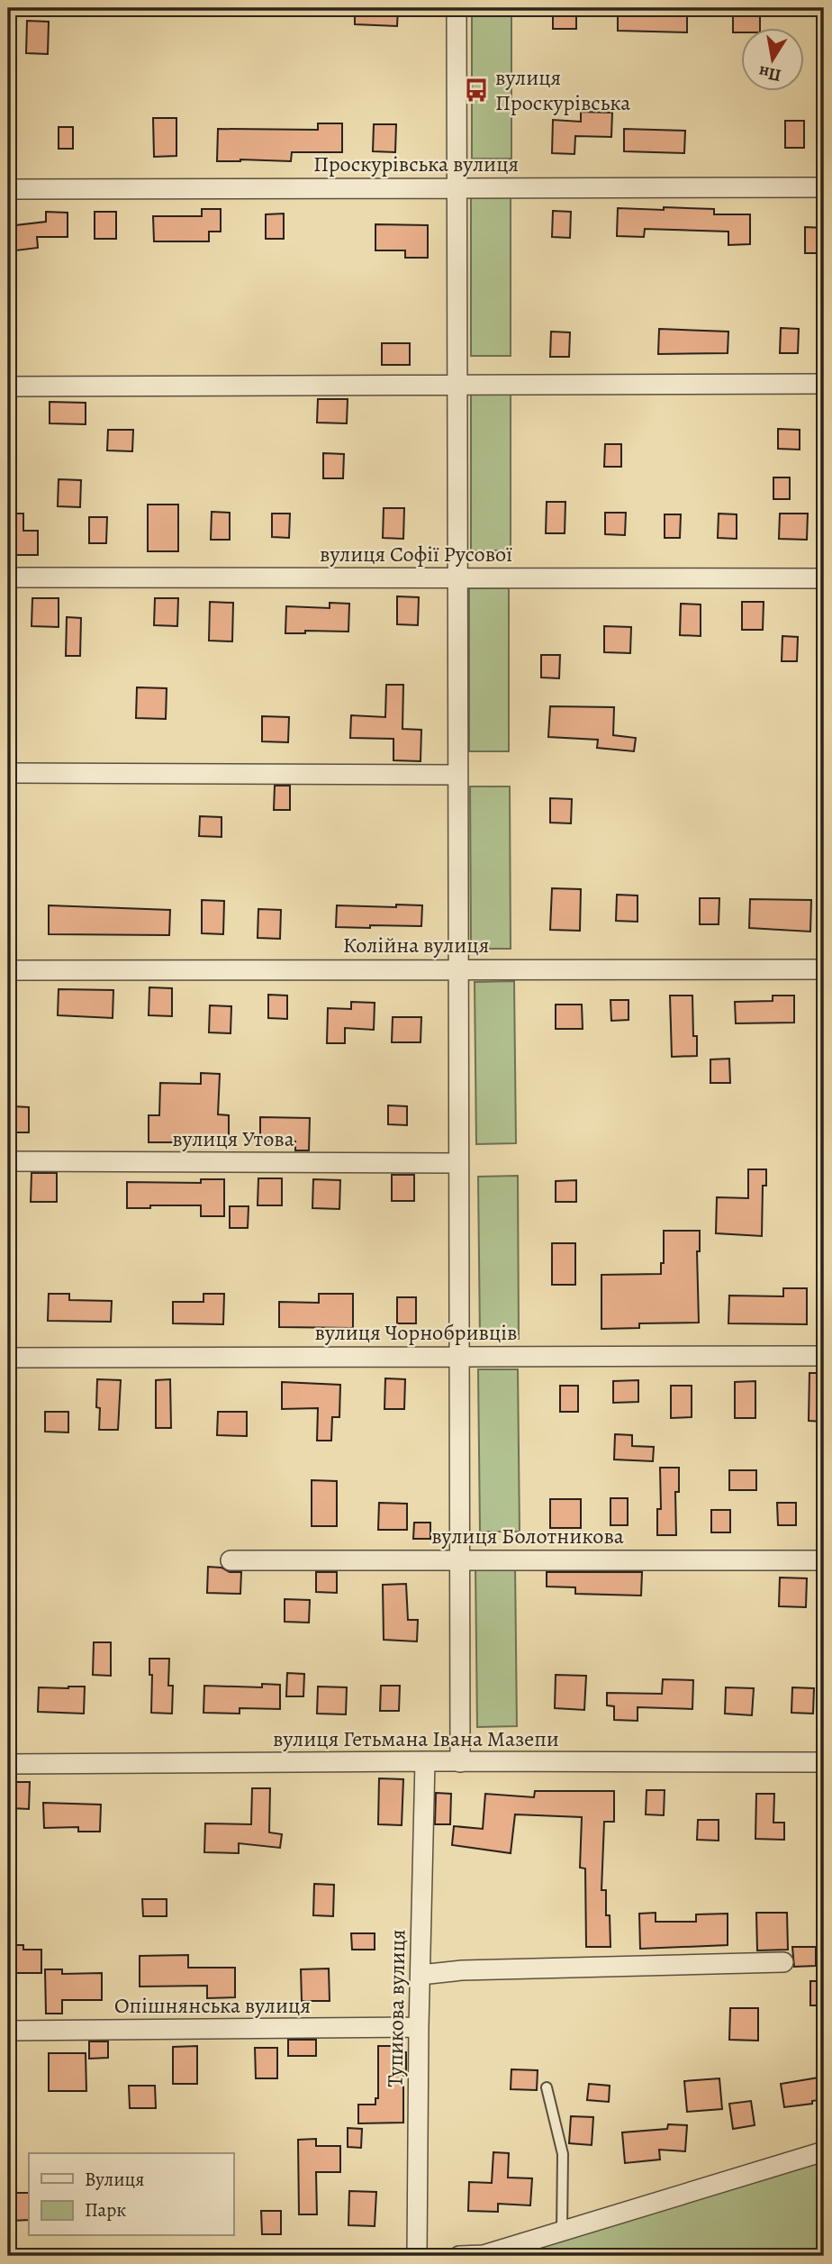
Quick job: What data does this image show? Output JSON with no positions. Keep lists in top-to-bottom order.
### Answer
{
  "streets": {
    "street": [
      "Проскурівська вулиця",
      "вулиця Софії Русової",
      "Колійна вулиця",
      "вулиця Утова",
      "вулиця Чорнобривців",
      "вулиця Болотникова",
      "вулиця Гетьмана Івана Мазепи",
      "Опішнянська вулиця",
      "Тупикова вулиця"
    ]
  },
  "crossings": [
    ["вулиця Гетьмана Івана Мазепи", "Тупикова вулиця"],
    ["Опішнянська вулиця", "Тупикова вулиця"]
  ],
  "places": {
    "bus stop": ["вулиця Проскурівська"]
  },
  "legend": ["Вулиця", "Парк"],
  "north": "bottom"
}
